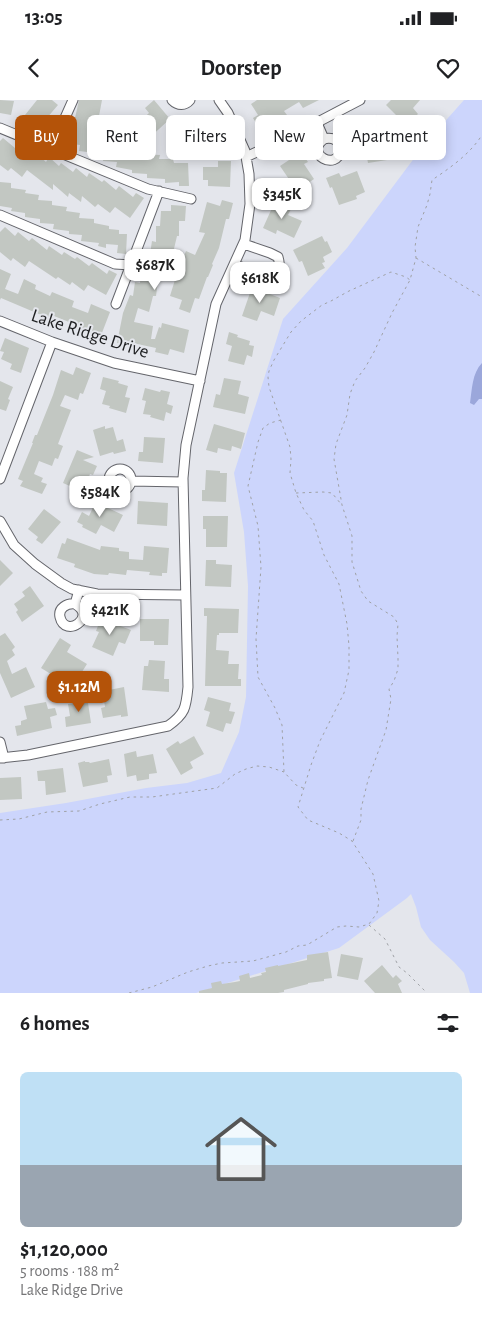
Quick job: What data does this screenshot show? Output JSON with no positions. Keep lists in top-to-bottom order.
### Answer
{
  "streets": {
    "street": ["Lake Ridge Drive"]
  },
  "page": {
    "status": "13:05",
    "header": "Doorstep",
    "chip": [
      "Buy",
      "Rent",
      "Filters",
      "New",
      "Apartment"
    ],
    "price": [
      "$345K",
      "$687K",
      "$618K",
      "$584K",
      "$421K",
      "$1.12M"
    ],
    "heading": "6 homes",
    "list": [
      {
        "name": "$1,120,000",
        "note": "5 rooms · 188 m² · Lake Ridge Drive"
      }
    ]
  }
}
